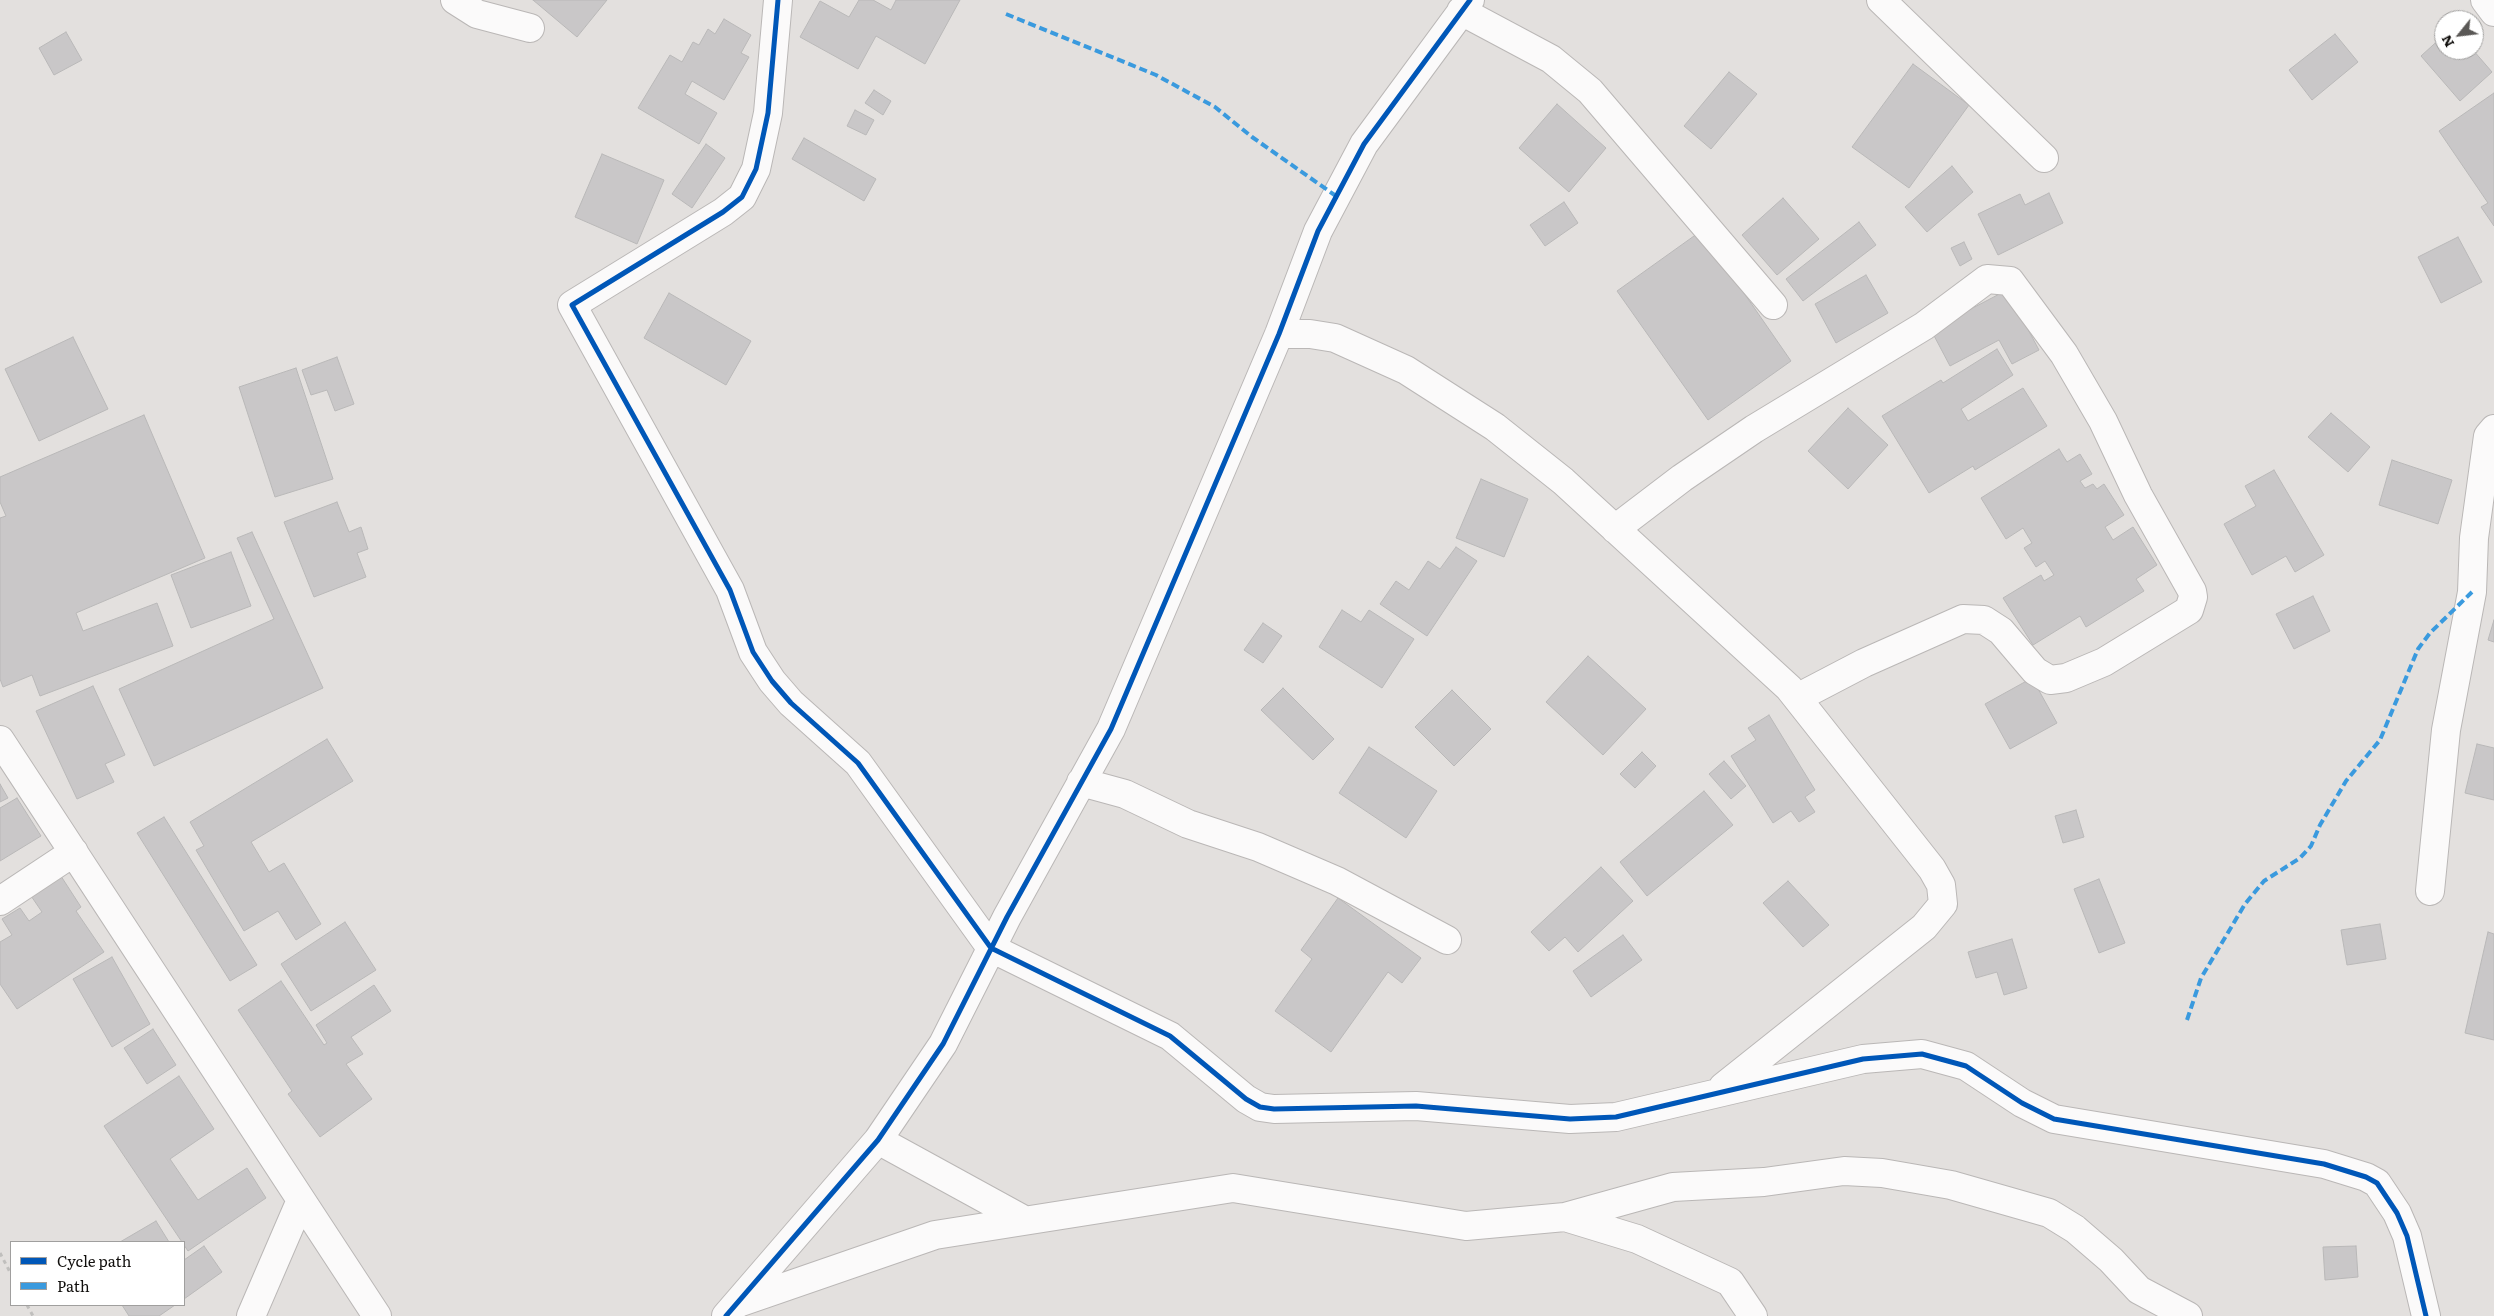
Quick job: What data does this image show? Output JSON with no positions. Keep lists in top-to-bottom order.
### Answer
{
  "legend": ["Cycle path", "Path"],
  "north": "bottom left"
}
